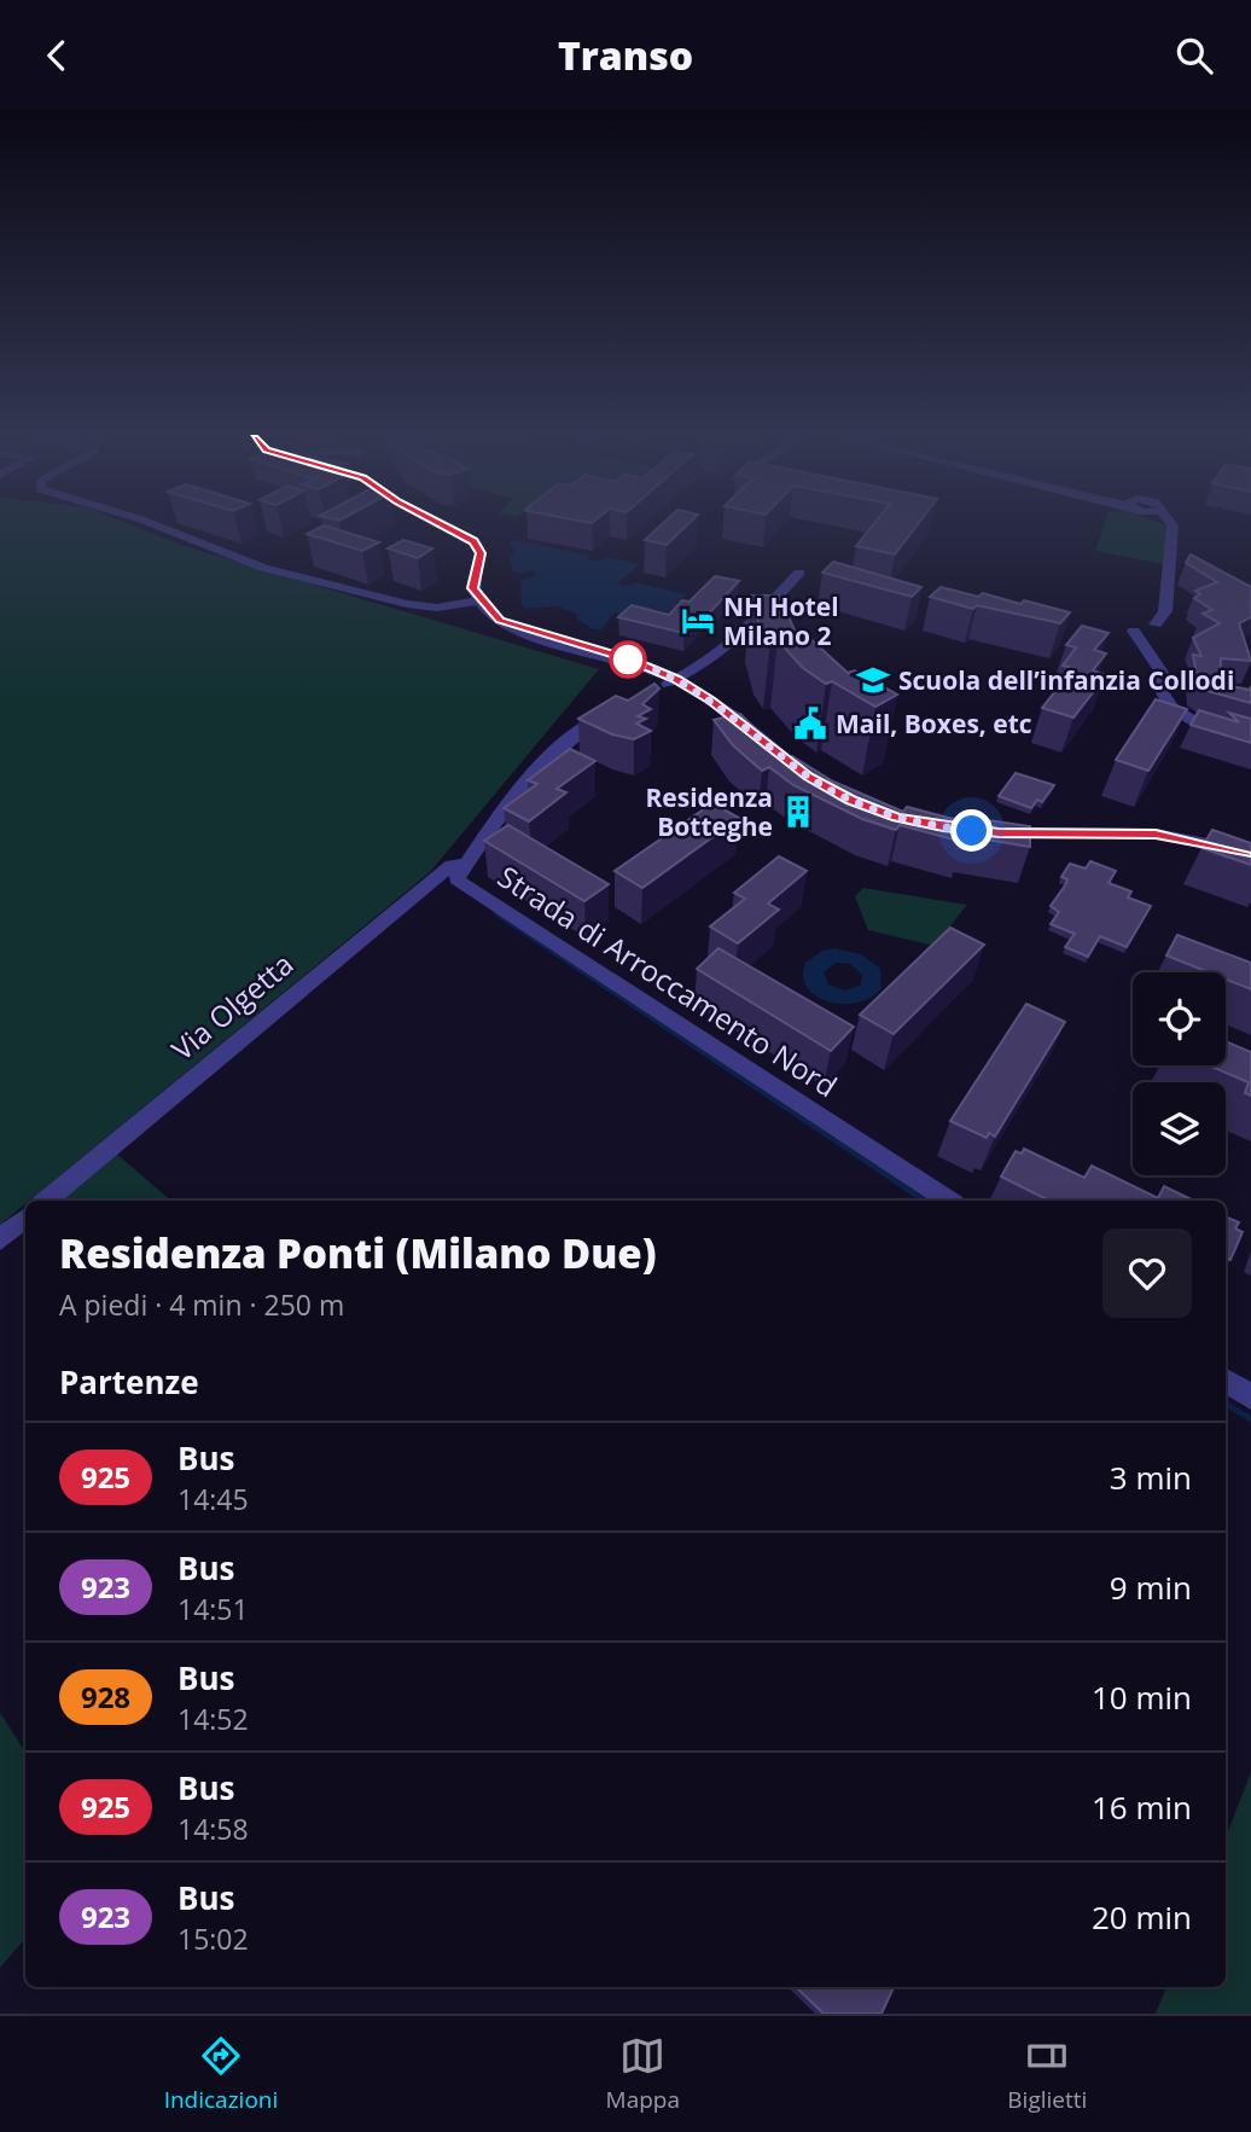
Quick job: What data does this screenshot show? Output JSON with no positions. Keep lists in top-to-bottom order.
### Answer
{
  "streets": {
    "street": ["Strada di Arroccamento Nord", "Via Olgetta"]
  },
  "crossings": [
    ["Strada di Arroccamento Nord", "Via Olgetta"]
  ],
  "places": {
    "hotel": ["NH Hotel Milano 2"],
    "school or university": ["Scuola dell’infanzia Collodi"],
    "public building": ["Mail, Boxes, etc"],
    "building": ["Residenza Botteghe"]
  },
  "lines": ["bus line 925"],
  "page": {
    "header": "Transo",
    "heading": [
      ["Residenza Ponti (Milano Due)", "A piedi · 4 min · 250 m"],
      "Partenze"
    ],
    "list": [
      {
        "mark": "925",
        "name": "Bus",
        "note": "14:45",
        "value": "3 min"
      },
      {
        "mark": "923",
        "name": "Bus",
        "note": "14:51",
        "value": "9 min"
      },
      {
        "mark": "928",
        "name": "Bus",
        "note": "14:52",
        "value": "10 min"
      },
      {
        "mark": "925",
        "name": "Bus",
        "note": "14:58",
        "value": "16 min"
      },
      {
        "mark": "923",
        "name": "Bus",
        "note": "15:02",
        "value": "20 min"
      }
    ],
    "tabs": ["Indicazioni", "Mappa", "Biglietti"]
  }
}
